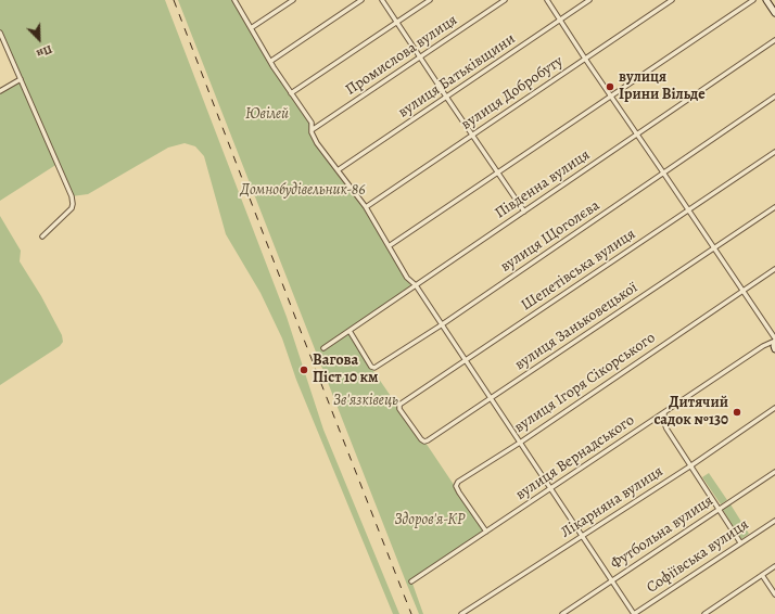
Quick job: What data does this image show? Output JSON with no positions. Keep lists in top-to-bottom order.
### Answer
{
  "streets": {
    "street": [
      "Промислова вулиця",
      "вулиця Батьківщини",
      "вулиця Добробуту",
      "Південна вулиця",
      "вулиця Щоголєва",
      "Шепетівська вулиця",
      "вулиця Заньковецької",
      "вулиця Ігоря Сікорського",
      "вулиця Вернадського",
      "Лікарняна вулиця",
      "Футбольна вулиця",
      "Софіївська вулиця"
    ]
  },
  "crossings": [
    ["Південна вулиця", "вулиця Щоголєва"],
    ["Шепетівська вулиця", "вулиця Заньковецької"],
    ["вулиця Ігоря Сікорського", "вулиця Вернадського"]
  ],
  "parks": [
    "Ювілей",
    "Домнобудівельник-86",
    "Зв'язківець",
    "Здоров'я-КР"
  ],
  "places": ["вулиця Ірини Вільде", "Вагова Піст 10 км", "Дитячий садок №130"],
  "north": "bottom right"
}
